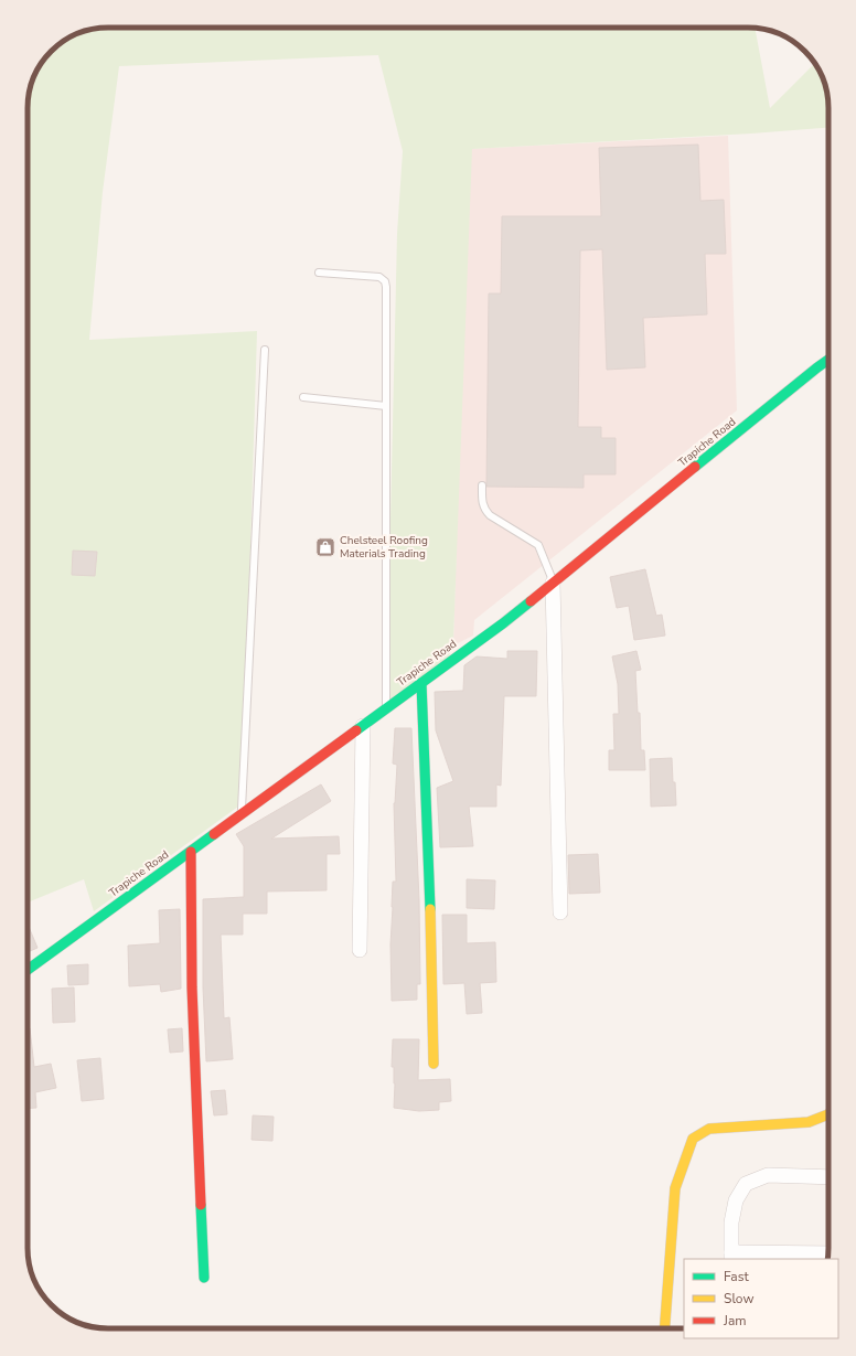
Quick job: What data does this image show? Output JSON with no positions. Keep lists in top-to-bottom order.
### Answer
{
  "streets": {
    "street": ["Trapiche Road"]
  },
  "places": {
    "shop": ["Chelsteel Roofing Materials Trading"]
  },
  "legend": ["Fast", "Slow", "Jam"]
}
